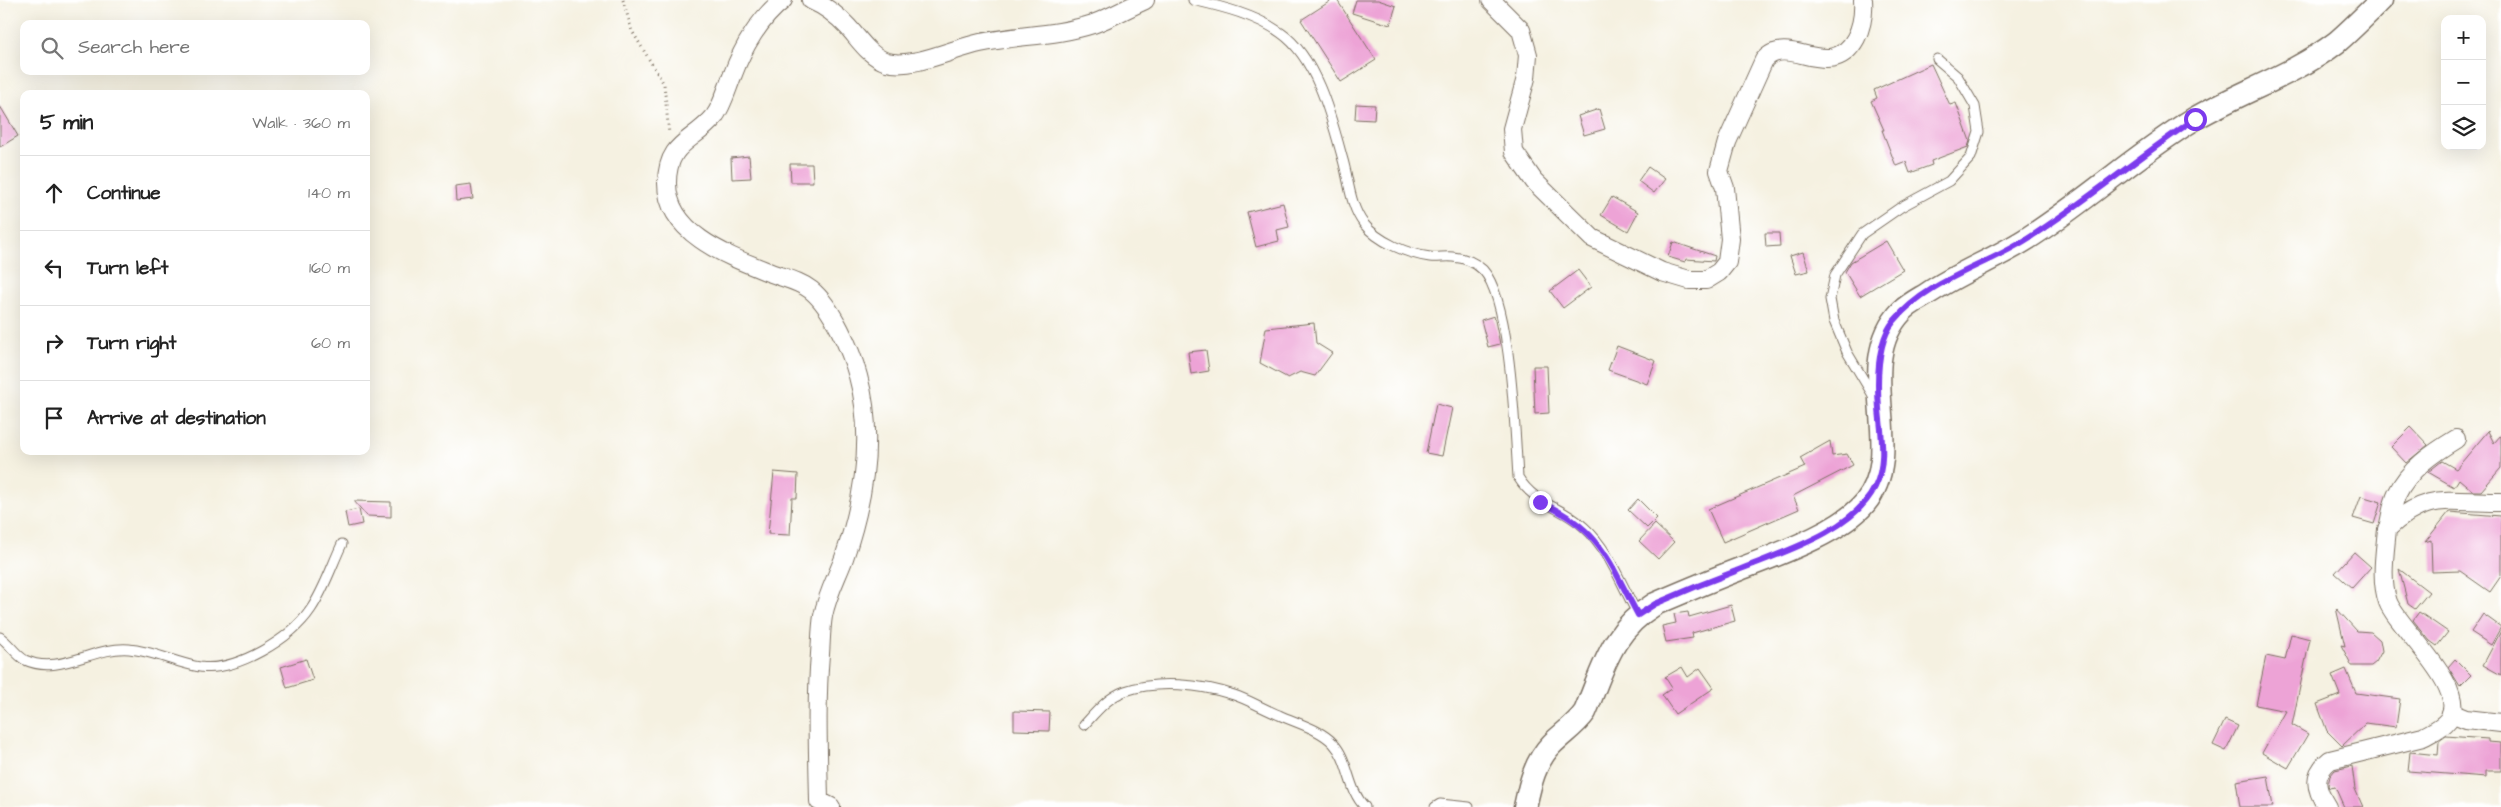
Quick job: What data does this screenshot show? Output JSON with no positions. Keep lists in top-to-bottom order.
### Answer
{
  "page": {
    "map_buttons": ["+", "−"],
    "search": "Search here",
    "heading": ["5 min", "Walk · 360 m"],
    "list": [
      ["Continue", "140 m"],
      ["Turn left", "160 m"],
      ["Turn right", "60 m"],
      "Arrive at destination"
    ]
  }
}
